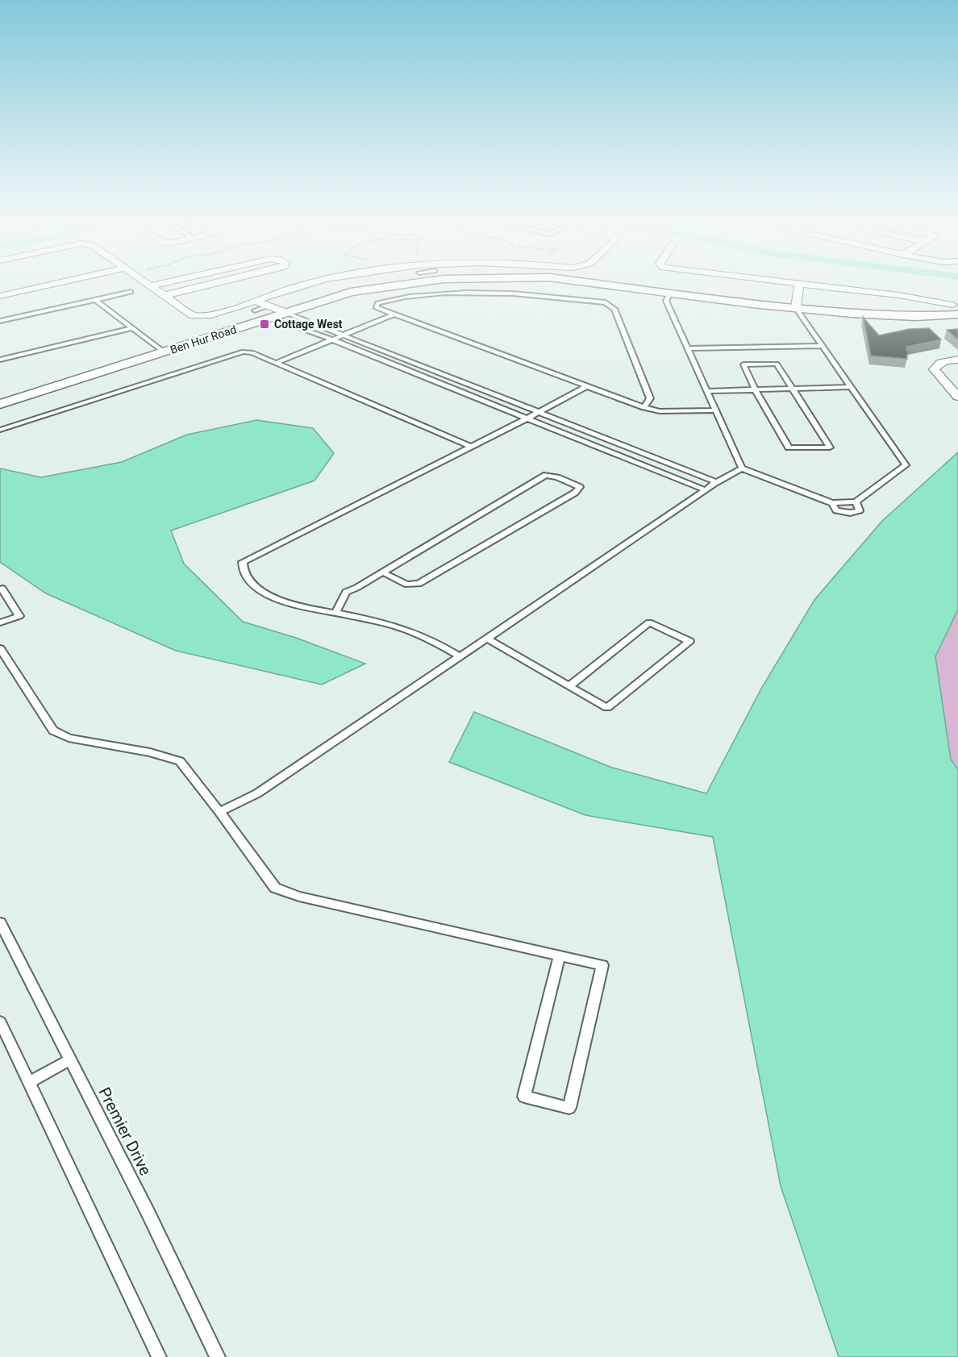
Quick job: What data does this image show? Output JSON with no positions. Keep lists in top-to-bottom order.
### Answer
{
  "streets": {
    "street": ["Ben Hur Road"],
    "lane": ["Premier Drive"]
  },
  "places": {
    "transit": ["Cottage West"]
  }
}
